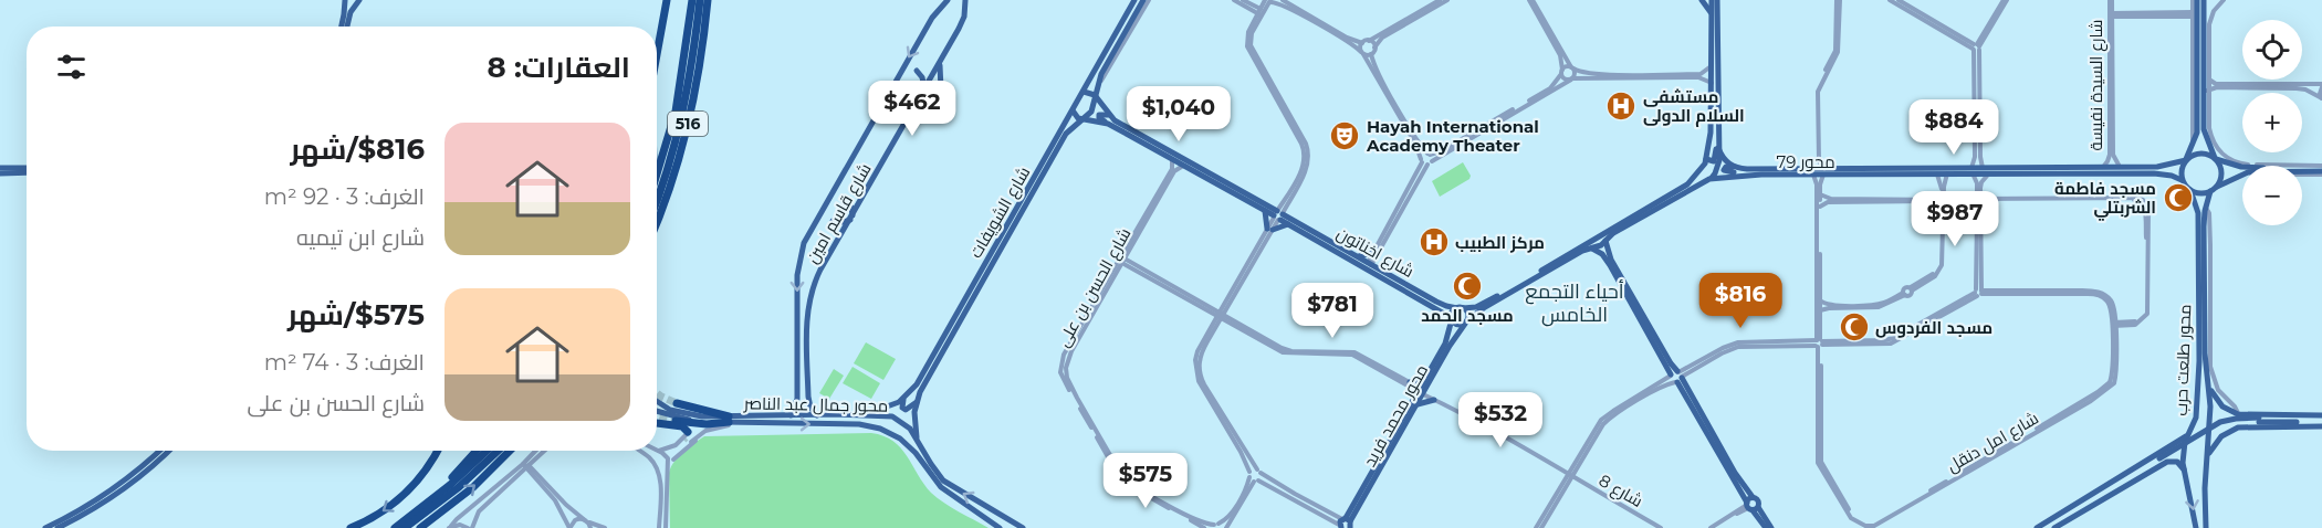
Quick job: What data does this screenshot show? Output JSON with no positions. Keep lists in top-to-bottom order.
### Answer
{
  "streets": {
    "highway": ["516"],
    "main road": [
      "محور 79",
      "شارع الشويفات",
      "شارع قاسم امين",
      "شارع اخناتون",
      "محور طلعت حرب",
      "محور جمال عبد الناصر",
      "محور محمد فريد"
    ],
    "street": [
      "شارع السيدة نفيسة",
      "شارع الحسن بن على",
      "شارع امل دنقل",
      "شارع 8"
    ]
  },
  "crossings": [
    ["شارع السيدة نفيسة", "محور 79"],
    ["محور 79", "شارع اخناتون"],
    ["محور 79", "محور طلعت حرب"],
    ["محور 79", "محور محمد فريد"],
    ["محور 79", "شارع امل دنقل"],
    ["شارع الشويفات", "شارع اخناتون"],
    ["شارع الشويفات", "محور جمال عبد الناصر"],
    ["شارع قاسم امين", "محور جمال عبد الناصر"],
    ["شارع اخناتون", "محور محمد فريد"],
    ["محور محمد فريد", "شارع 8"]
  ],
  "districts": ["أحياء التجمع الخامس"],
  "places": {
    "hospital": ["مستشفى السلام الدولى", "مركز الطبيب"],
    "theatre": ["Hayah International Academy Theater"],
    "mosque": ["مسجد فاطمة الشربتلي", "مسجد الحمد", "مسجد الفردوس"]
  },
  "page": {
    "map_buttons": ["+", "−"],
    "heading": "العقارات: 8",
    "price": [
      "$462",
      "$1,040",
      "$884",
      "$987",
      "$816",
      "$781",
      "$532",
      "$575"
    ],
    "list": [
      {
        "name": "$816/شهر",
        "note": "الغرف: 3 · 92 m² · شارع ابن تيميه"
      },
      {
        "name": "$575/شهر",
        "note": "الغرف: 3 · 74 m² · شارع الحسن بن على"
      }
    ]
  }
}
